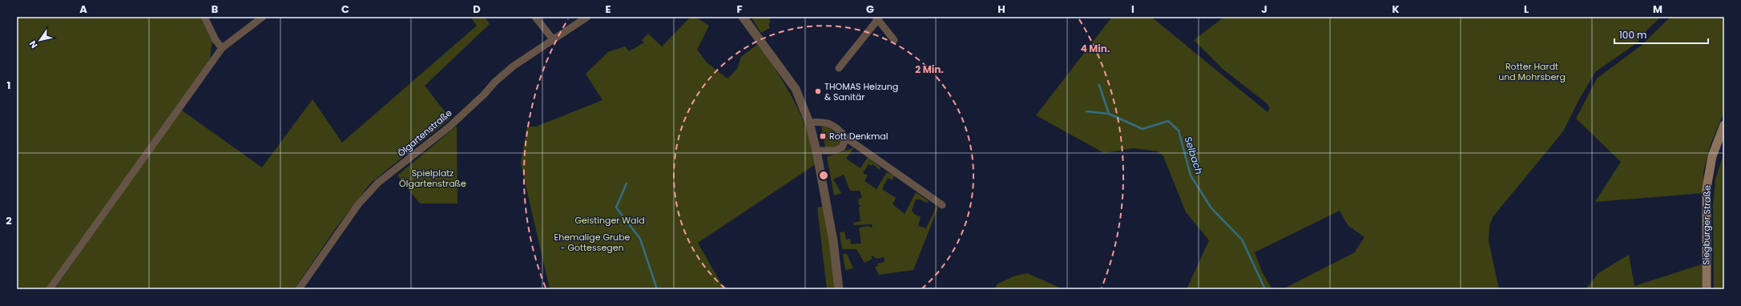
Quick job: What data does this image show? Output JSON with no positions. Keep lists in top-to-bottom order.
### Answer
{
  "streets": {
    "main road": ["Siegburger Straße"],
    "street": ["Ölgartenstraße"]
  },
  "water": ["Selbach"],
  "parks": [
    "Rotter Hardt und Mohrsberg",
    "Spielplatz Ölgartenstraße",
    "Geistinger Wald",
    "Ehemalige Grube - Gottessegen"
  ],
  "places": {
    "other": ["THOMAS Heizung & Sanitär"],
    "transit": ["Rott Denkmal"]
  },
  "scale_bar": "100 m",
  "north": "bottom left",
  "grid": {
    "columns": [
      "A",
      "B",
      "C",
      "D",
      "E",
      "F",
      "G",
      "H",
      "I",
      "J",
      "K",
      "L",
      "M"
    ],
    "rows": ["1", "2"]
  },
  "rings": ["4 Min.", "2 Min."]
}
